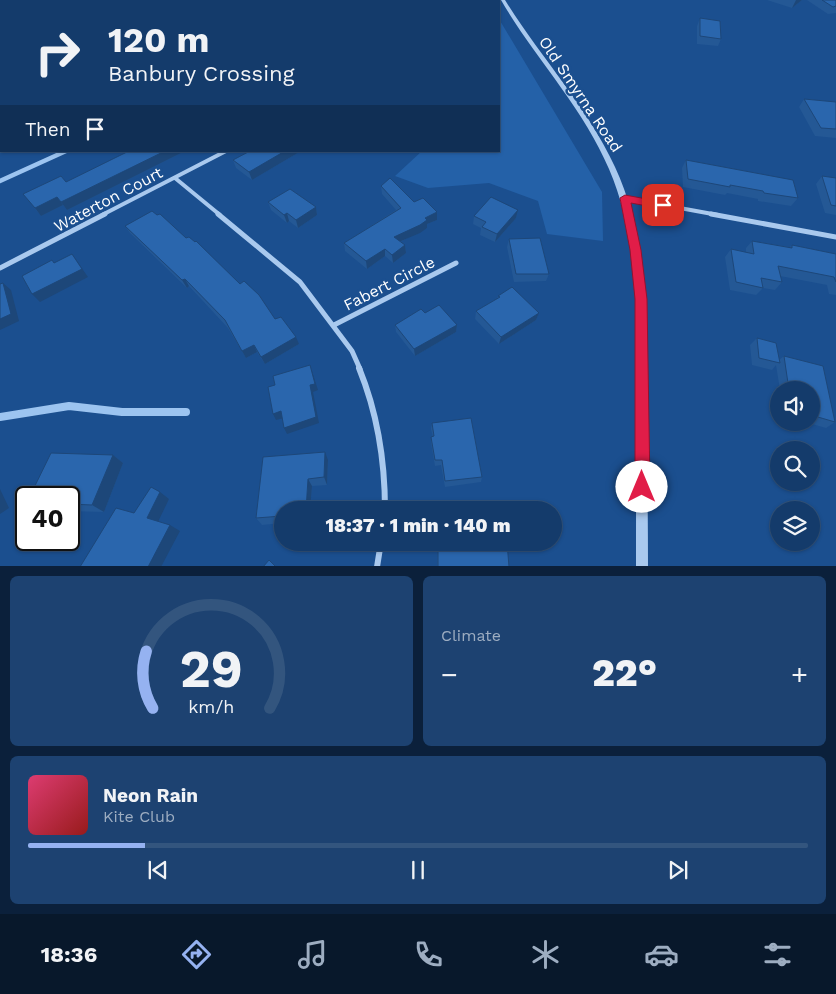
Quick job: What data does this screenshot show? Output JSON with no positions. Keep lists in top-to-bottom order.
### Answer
{
  "streets": {
    "street": ["Old Smyrna Road", "Waterton Court", "Fabert Circle"]
  },
  "page": {
    "turn": ["120 m", "Banbury Crossing"],
    "then": "Then",
    "limit": "40",
    "trip": "18:37 · 1 min · 140 m",
    "tile": "Climate",
    "heat": ["−", "22°", "+"],
    "song": ["Neon Rain", "Kite Club"],
    "tabs": "18:36",
    "gauge": ["29", "km/h"]
  }
}
